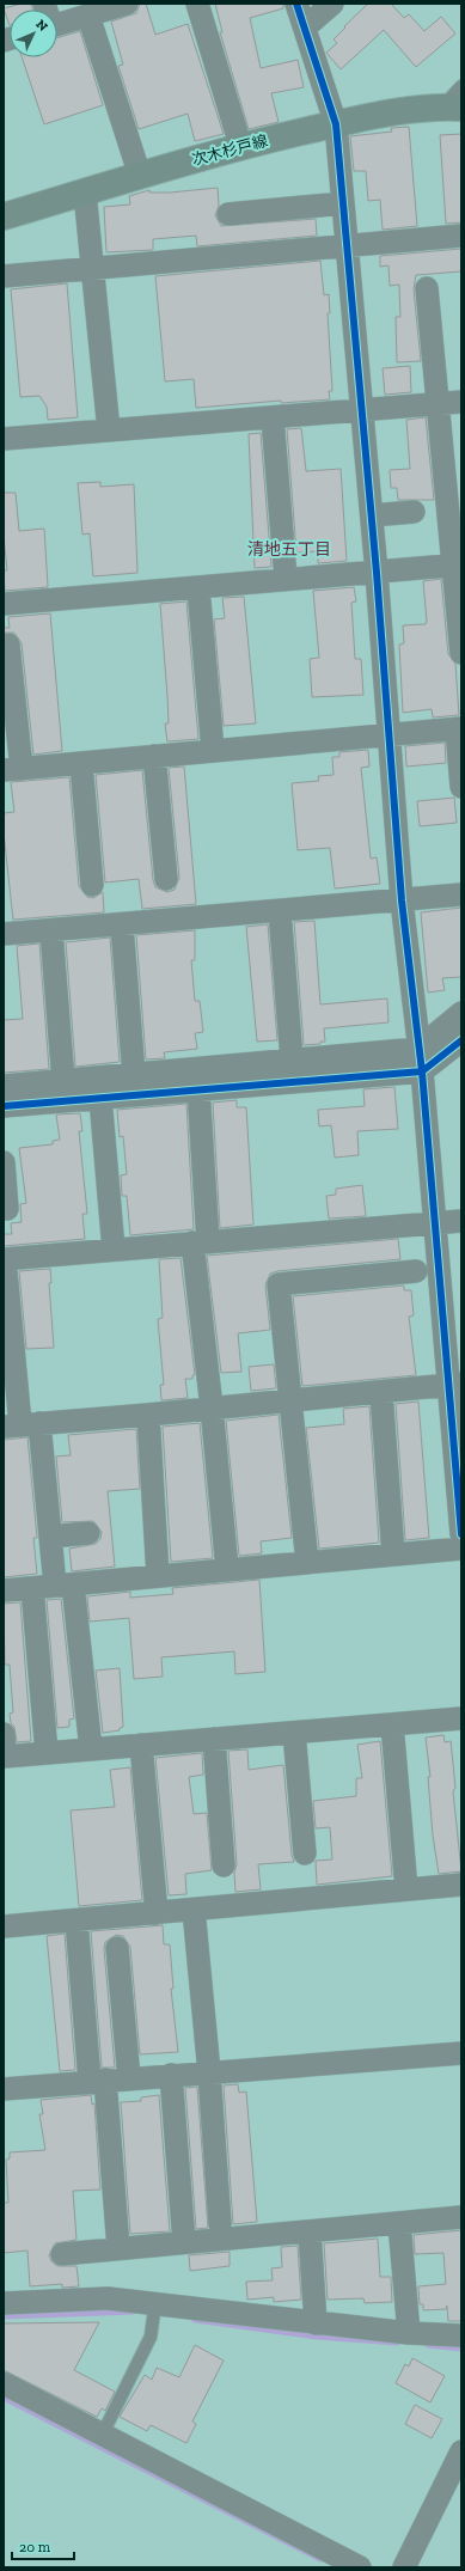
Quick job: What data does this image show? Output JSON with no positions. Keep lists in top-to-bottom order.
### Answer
{
  "streets": {
    "main road": ["次木杉戸線"]
  },
  "districts": ["清地五丁目"],
  "scale_bar": "20 m",
  "north": "top right"
}
